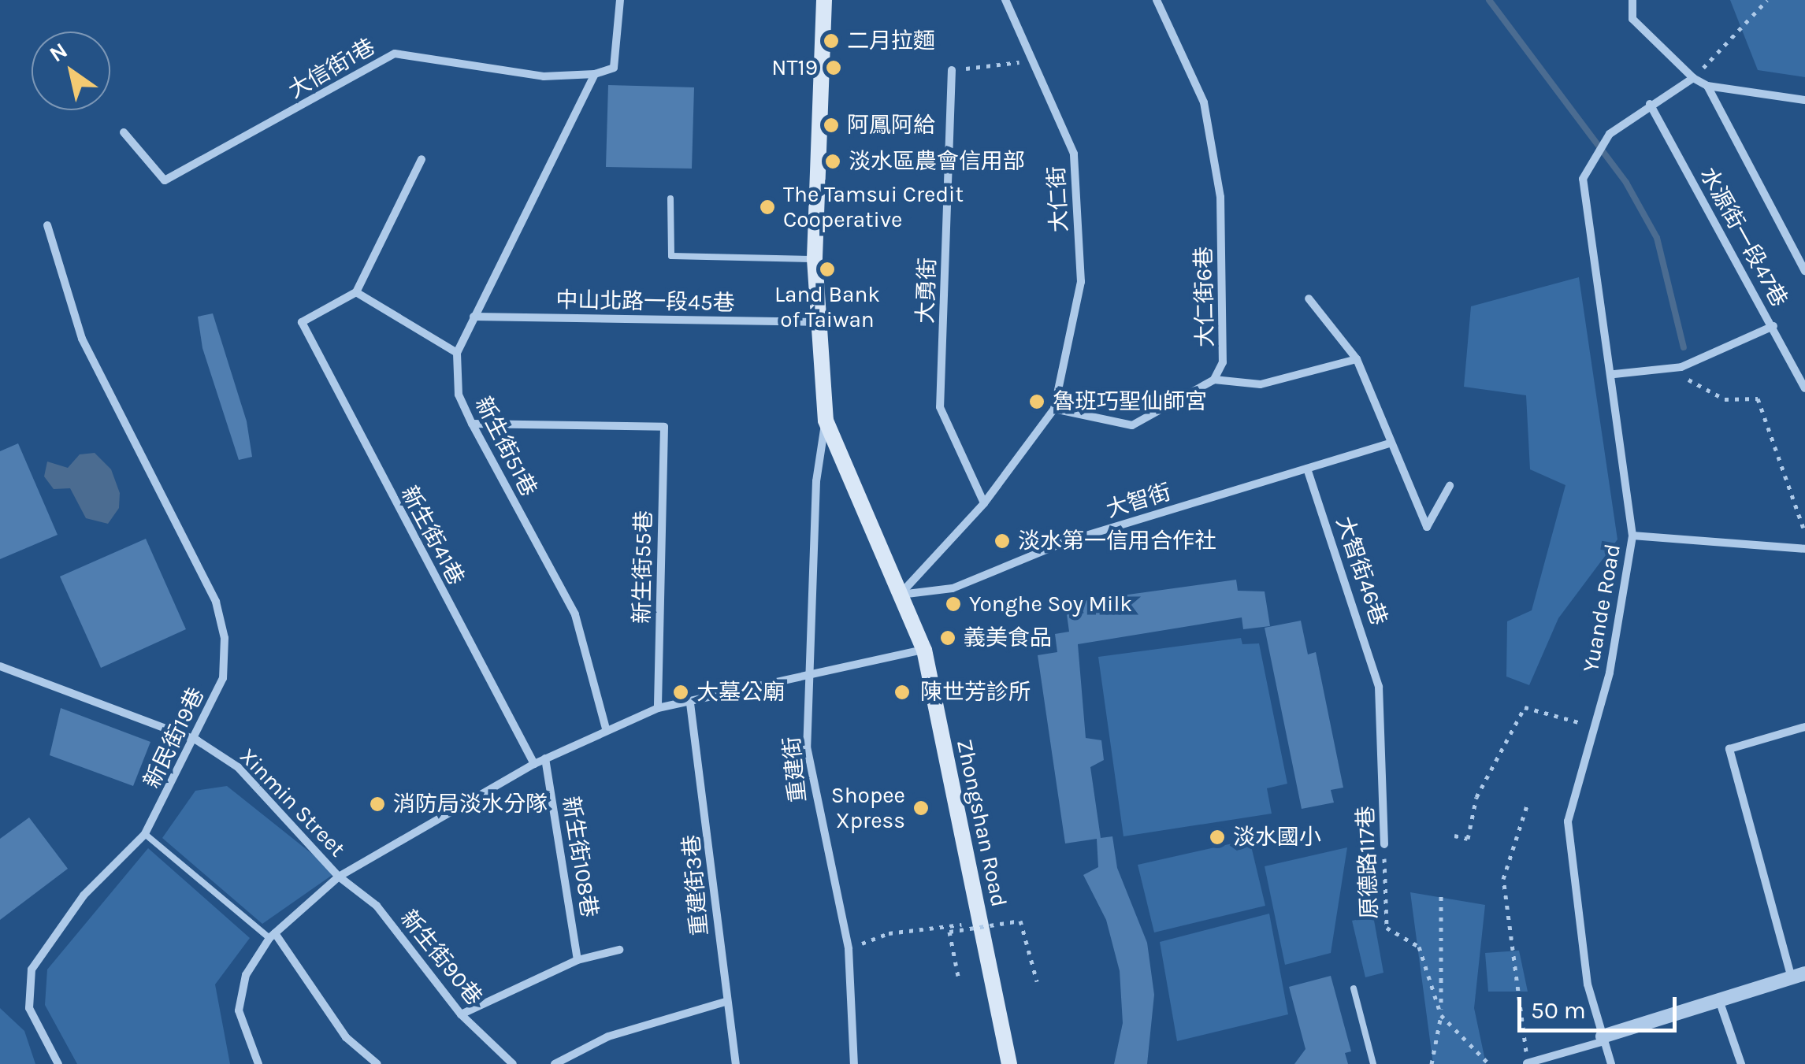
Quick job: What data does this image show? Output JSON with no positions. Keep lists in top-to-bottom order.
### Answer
{
  "streets": {
    "main road": ["Zhongshan Road"],
    "street": [
      "大信街1巷",
      "大仁街",
      "水源街一段47巷",
      "大勇街",
      "大仁街6巷",
      "中山北路一段45巷",
      "新生街51巷",
      "大智街",
      "新生街41巷",
      "新生街55巷",
      "大智街46巷",
      "Yuande Road",
      "新民街19巷",
      "重建街",
      "Xinmin Street",
      "新生街108巷",
      "原德路117巷",
      "重建街3巷",
      "新生街90巷"
    ]
  },
  "crossings": [
    ["大信街1巷", "新生街51巷"],
    ["大仁街", "大勇街"],
    ["大仁街", "大智街"],
    ["大仁街", "Zhongshan Road"],
    ["水源街一段47巷", "Yuande Road"],
    ["中山北路一段45巷", "新生街51巷"],
    ["中山北路一段45巷", "Zhongshan Road"],
    ["新生街51巷", "新生街55巷"],
    ["大智街", "大智街46巷"],
    ["大智街", "Zhongshan Road"],
    ["大智街46巷", "原德路117巷"],
    ["新民街19巷", "Xinmin Street"],
    ["重建街", "Zhongshan Road"],
    ["Xinmin Street", "新生街90巷"]
  ],
  "places": [
    "二月拉麵",
    "NT19",
    "阿鳳阿給",
    "淡水區農會信用部",
    "The Tamsui Credit Cooperative",
    "Land Bank of Taiwan",
    "魯班巧聖仙師宮",
    "淡水第一信用合作社",
    "Yonghe Soy Milk",
    "義美食品",
    "大墓公廟",
    "陳世芳診所",
    "消防局淡水分隊",
    "Shopee Xpress",
    "淡水國小"
  ],
  "scale_bar": "50 m",
  "north": "top left"
}
